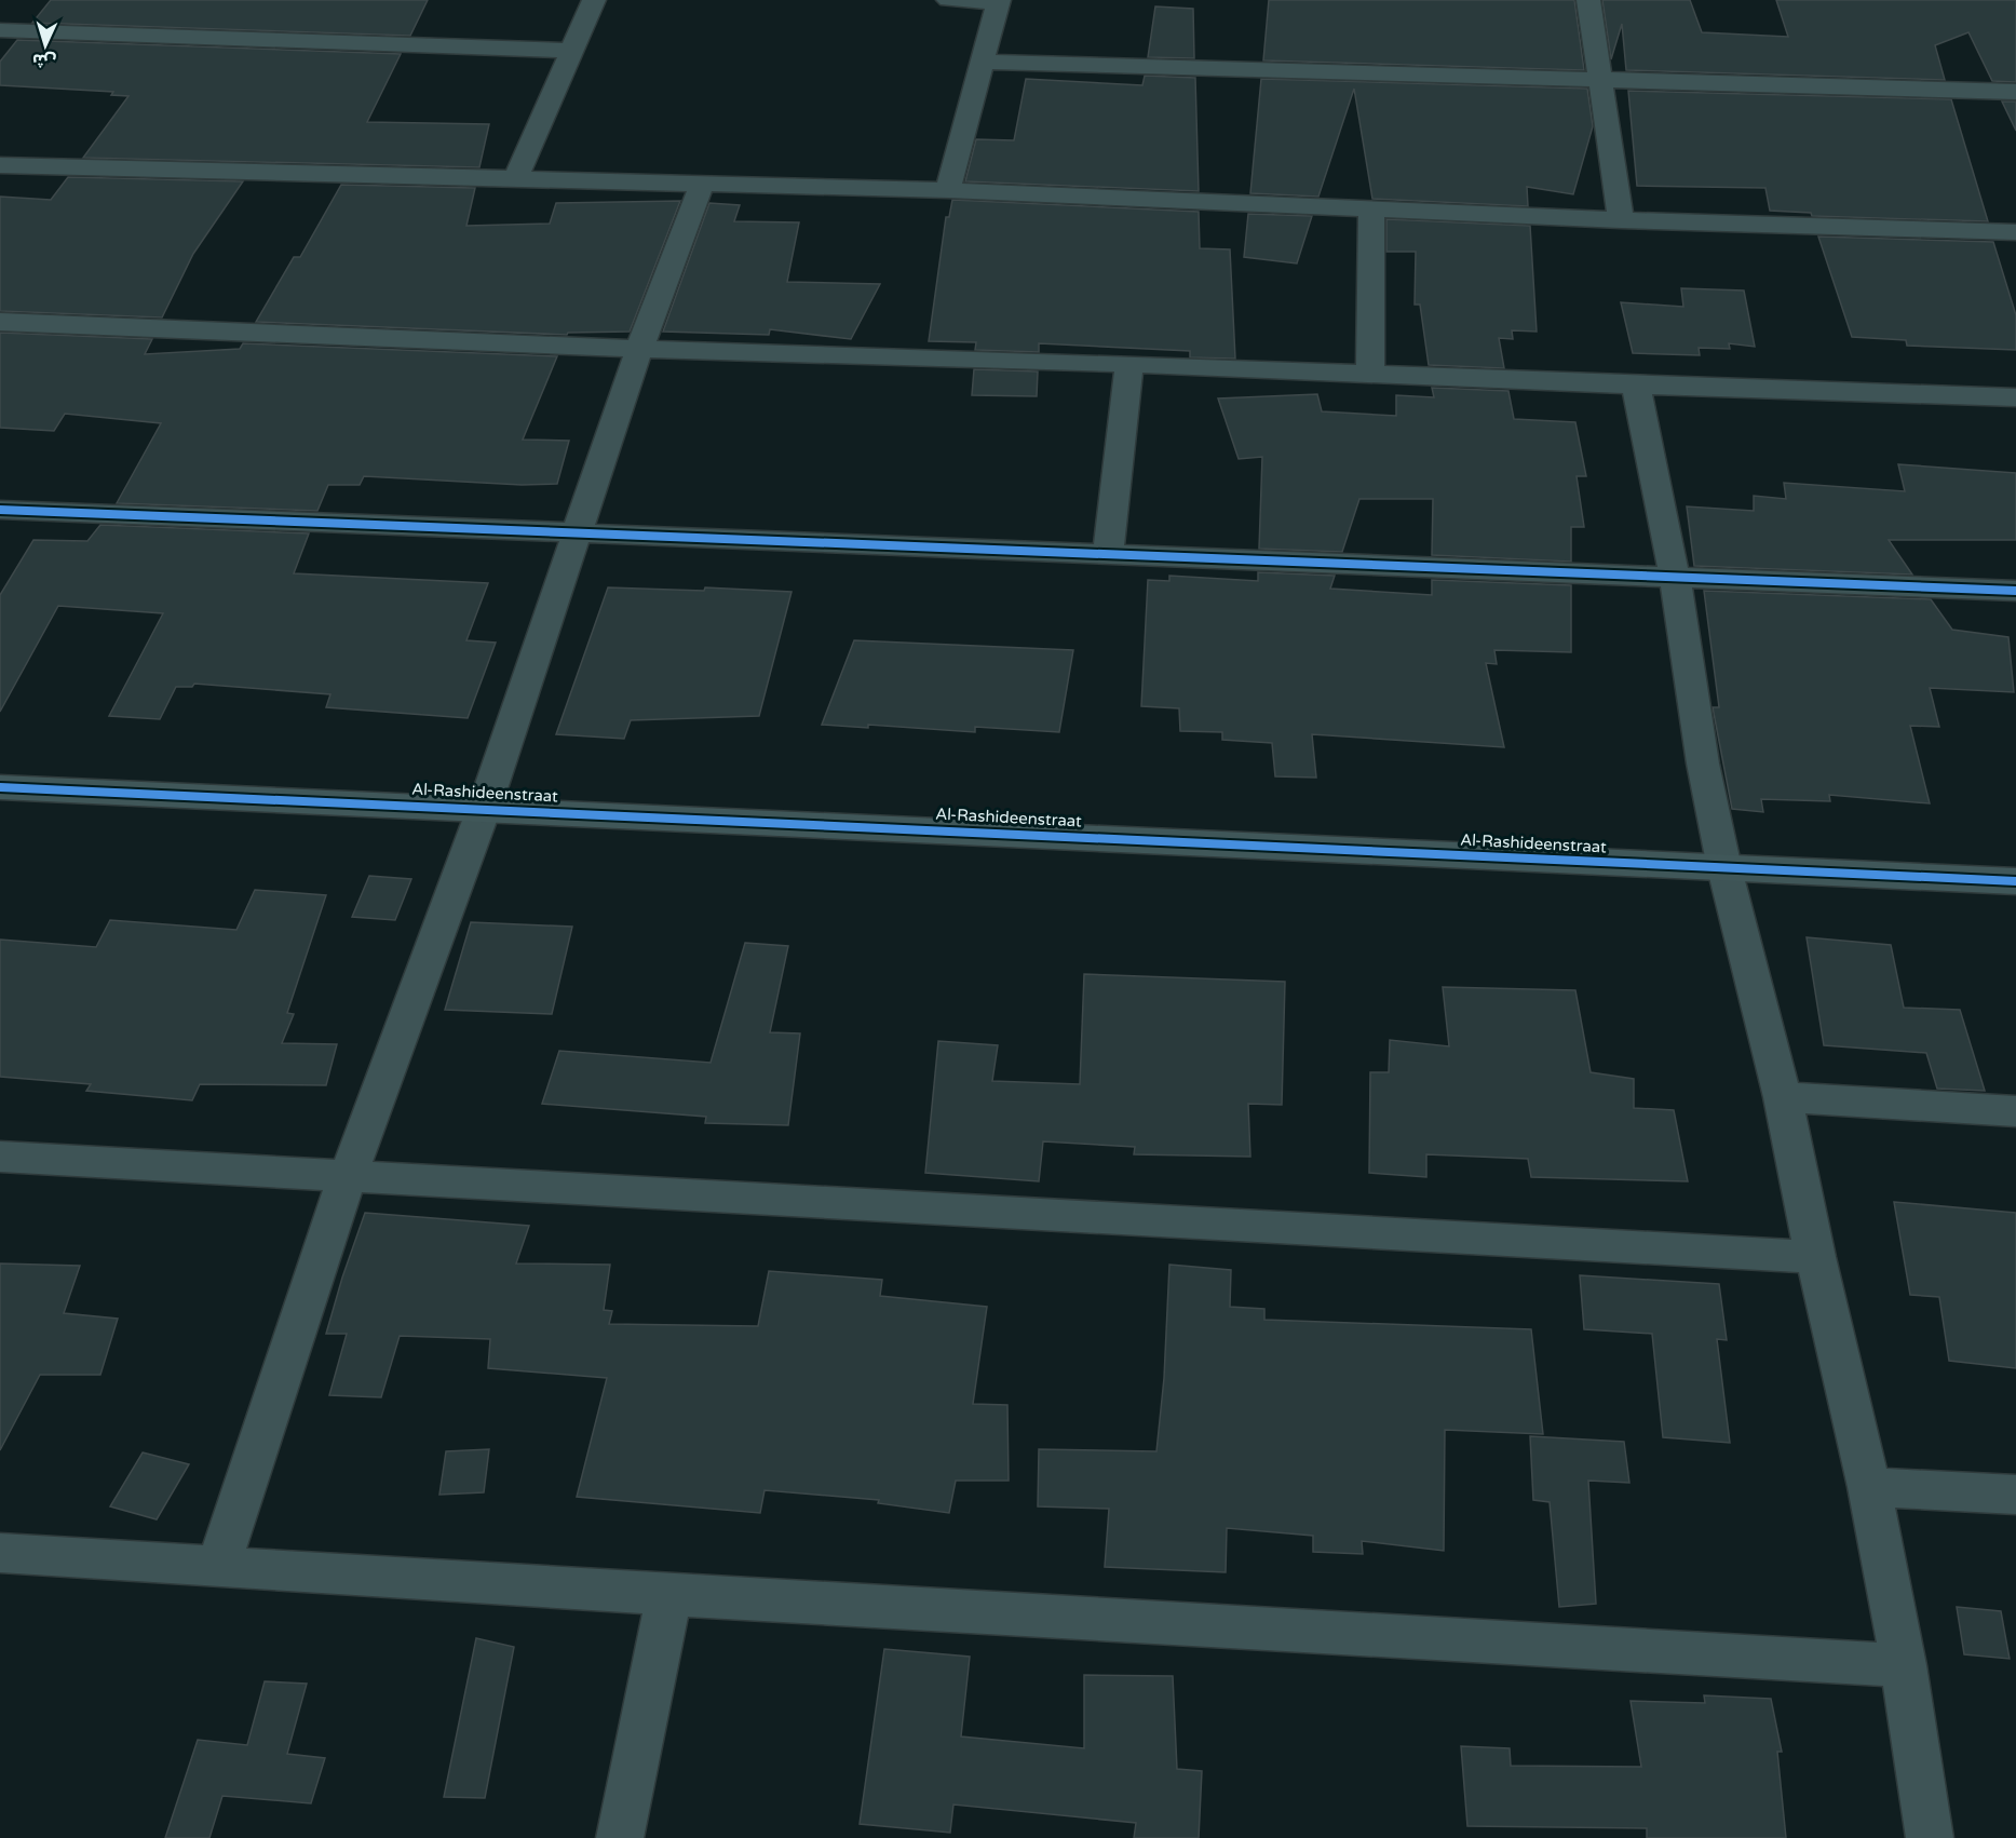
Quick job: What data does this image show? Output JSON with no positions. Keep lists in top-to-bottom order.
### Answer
{
  "streets": {
    "street": ["Al-Rashideenstraat"]
  },
  "north": "bottom"
}
